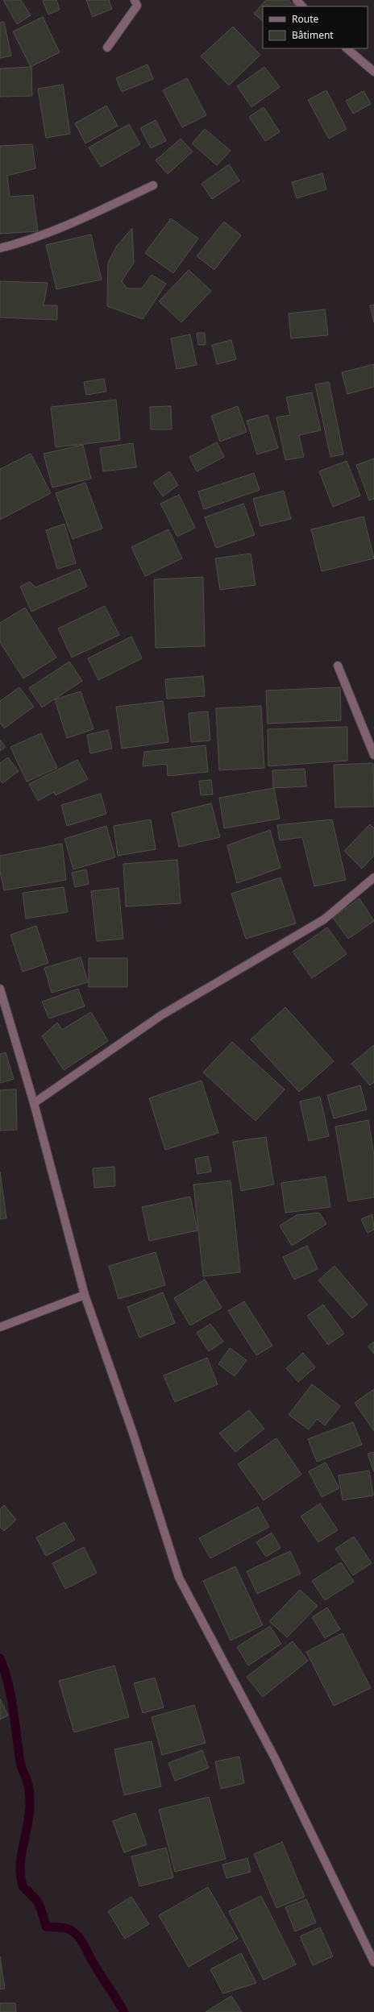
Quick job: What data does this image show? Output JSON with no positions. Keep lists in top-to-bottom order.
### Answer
{
  "legend": ["Route", "Bâtiment"]
}
